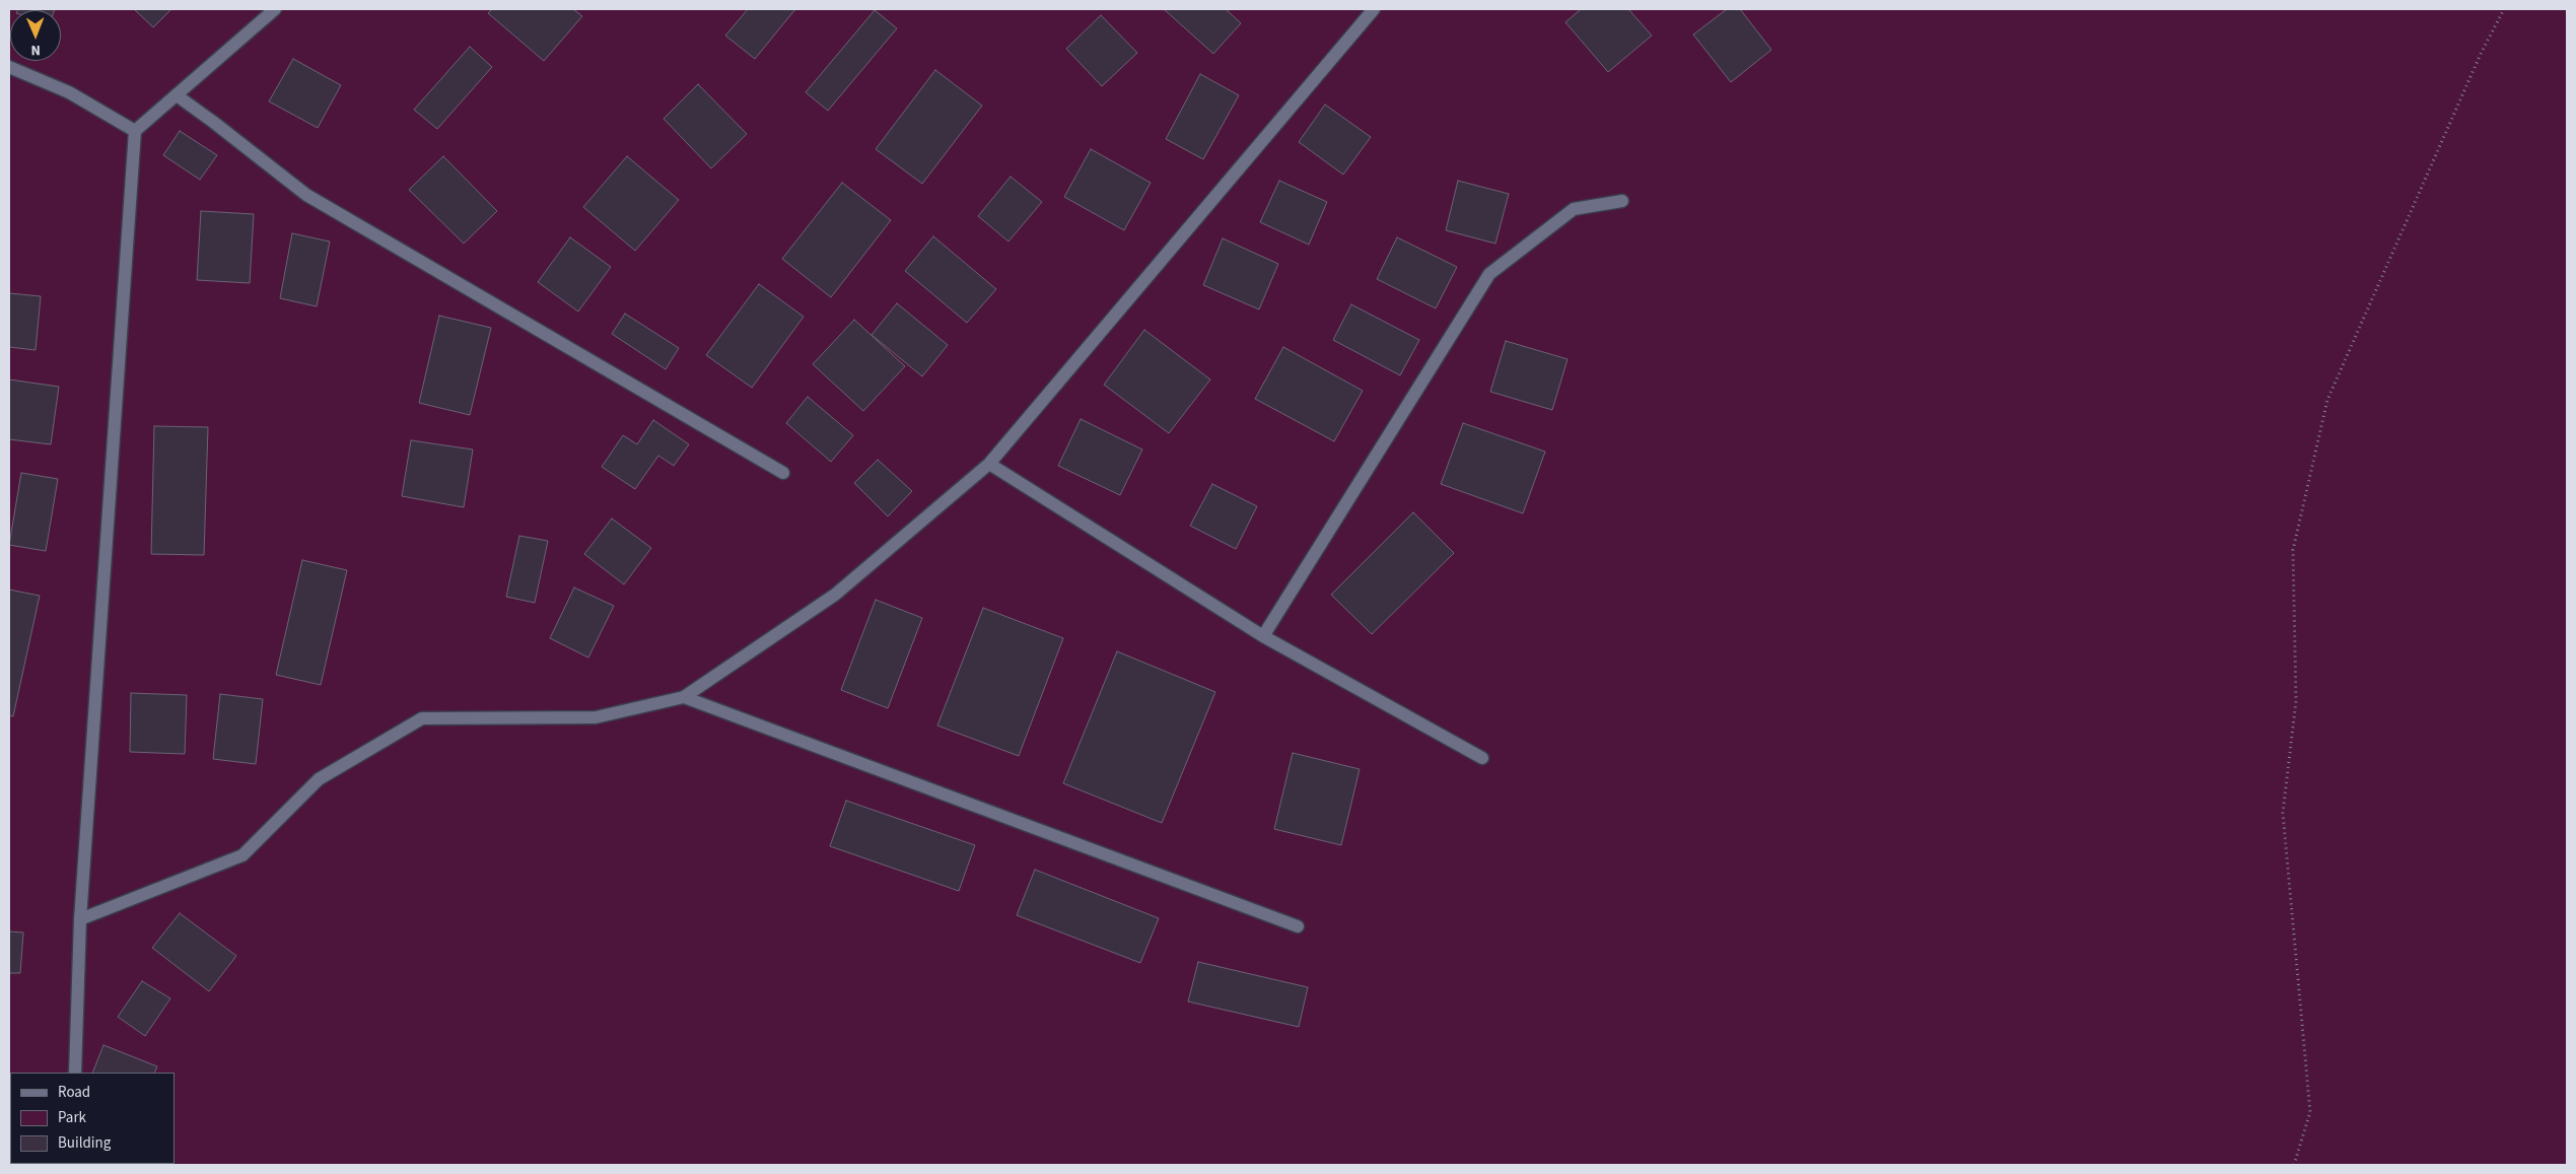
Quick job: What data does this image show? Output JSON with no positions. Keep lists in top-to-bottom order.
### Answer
{
  "legend": ["Road", "Park", "Building"],
  "north": "bottom"
}
